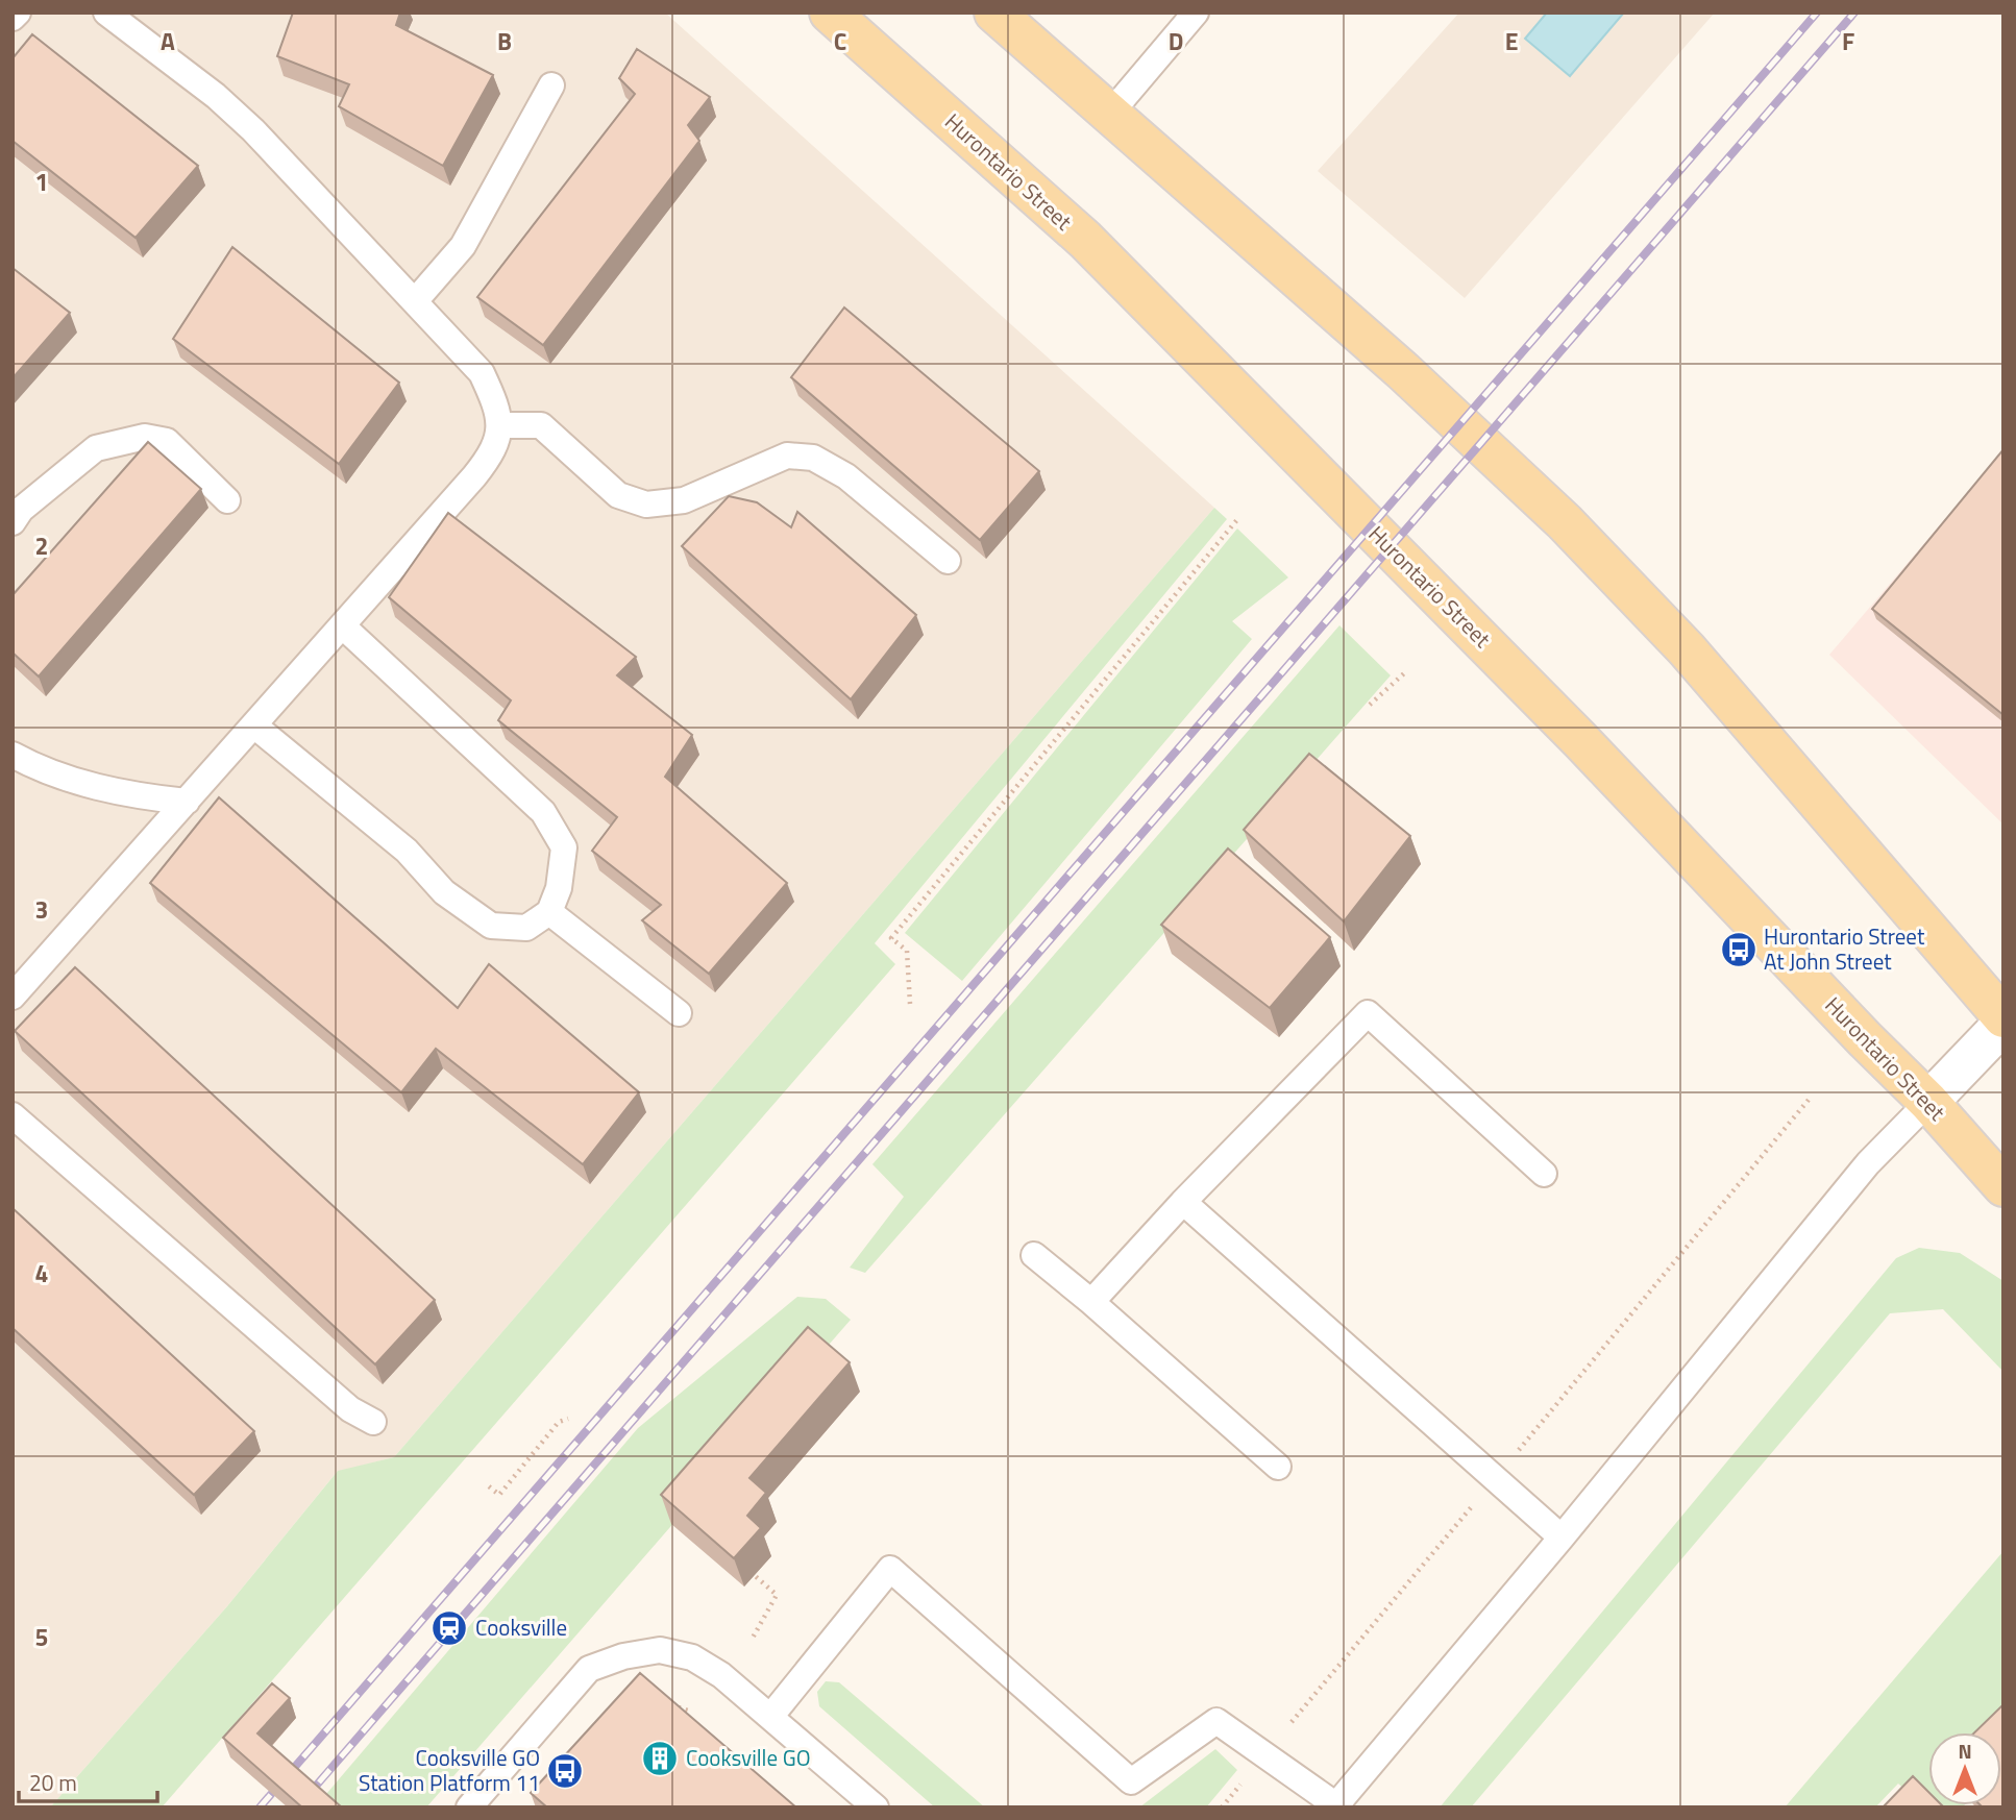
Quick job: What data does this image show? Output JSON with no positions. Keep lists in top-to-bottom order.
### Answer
{
  "streets": {
    "main road": ["Hurontario Street"]
  },
  "places": {
    "bus stop": ["Hurontario Street At John Street", "Cooksville GO Station Platform 11"],
    "station": ["Cooksville"],
    "building": ["Cooksville GO"]
  },
  "scale_bar": "20 m",
  "north": "top",
  "grid": {
    "columns": [
      "A",
      "B",
      "C",
      "D",
      "E",
      "F"
    ],
    "rows": [
      "1",
      "2",
      "3",
      "4",
      "5"
    ]
  }
}
